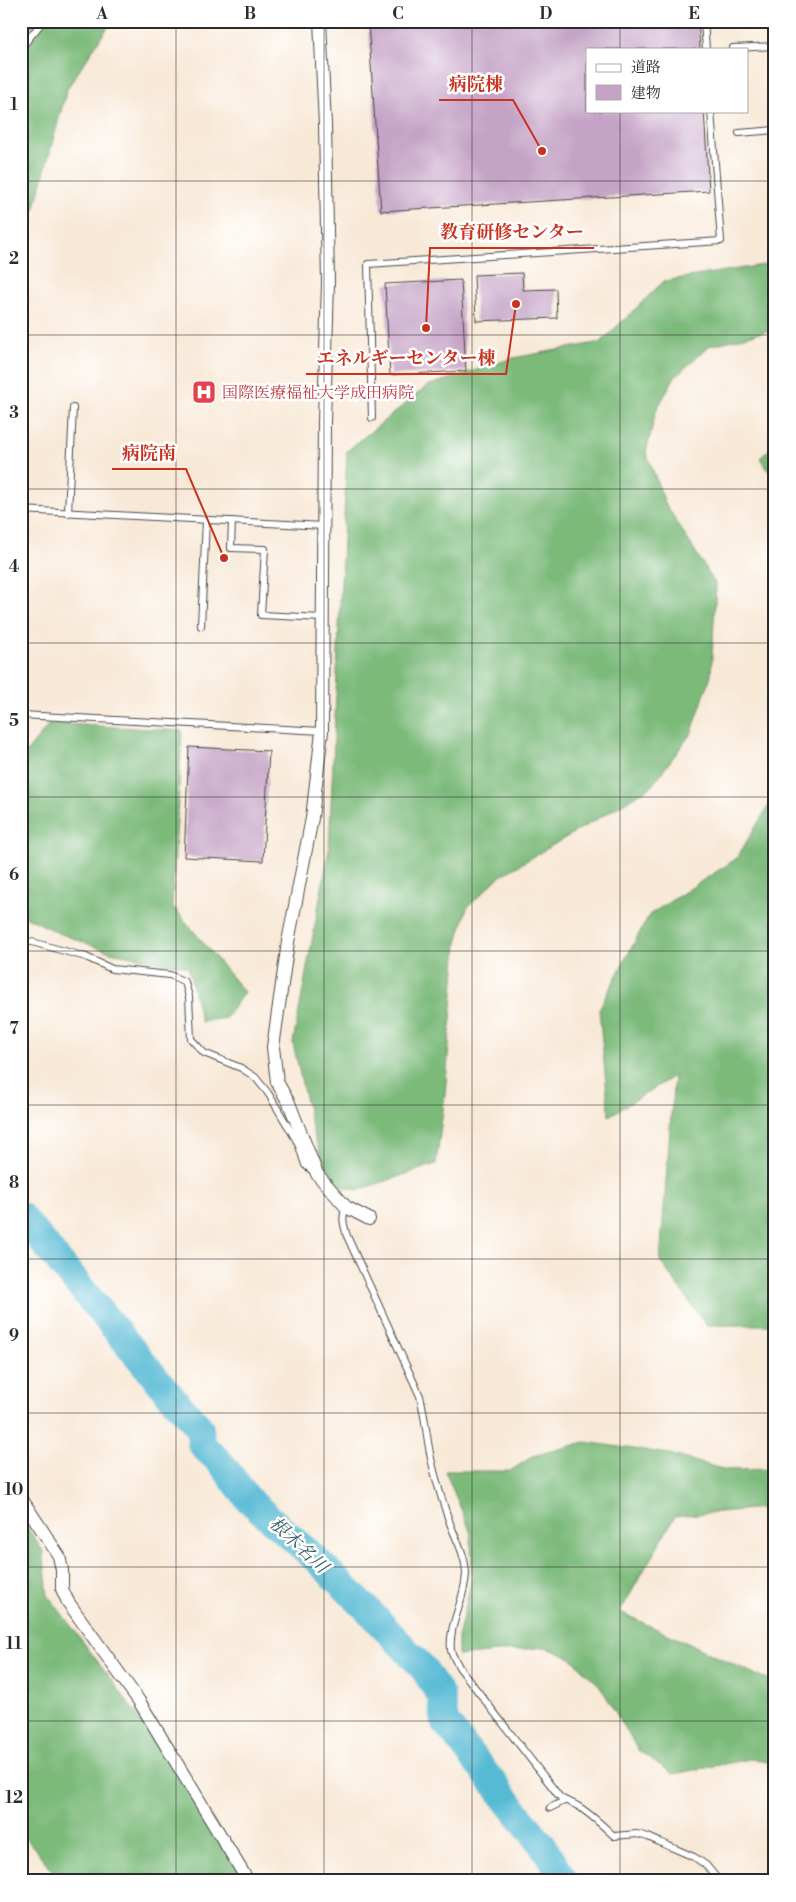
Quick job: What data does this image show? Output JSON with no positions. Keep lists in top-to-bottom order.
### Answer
{
  "water": ["根木名川"],
  "places": {
    "other": [
      "病院棟",
      "エネルギーセンター棟",
      "教育研修センター",
      "病院南"
    ],
    "hospital": ["国際医療福祉大学成田病院"]
  },
  "legend": ["道路", "建物"],
  "grid": {
    "columns": [
      "A",
      "B",
      "C",
      "D",
      "E"
    ],
    "rows": [
      "1",
      "2",
      "3",
      "4",
      "5",
      "6",
      "7",
      "8",
      "9",
      "10",
      "11",
      "12"
    ]
  }
}
